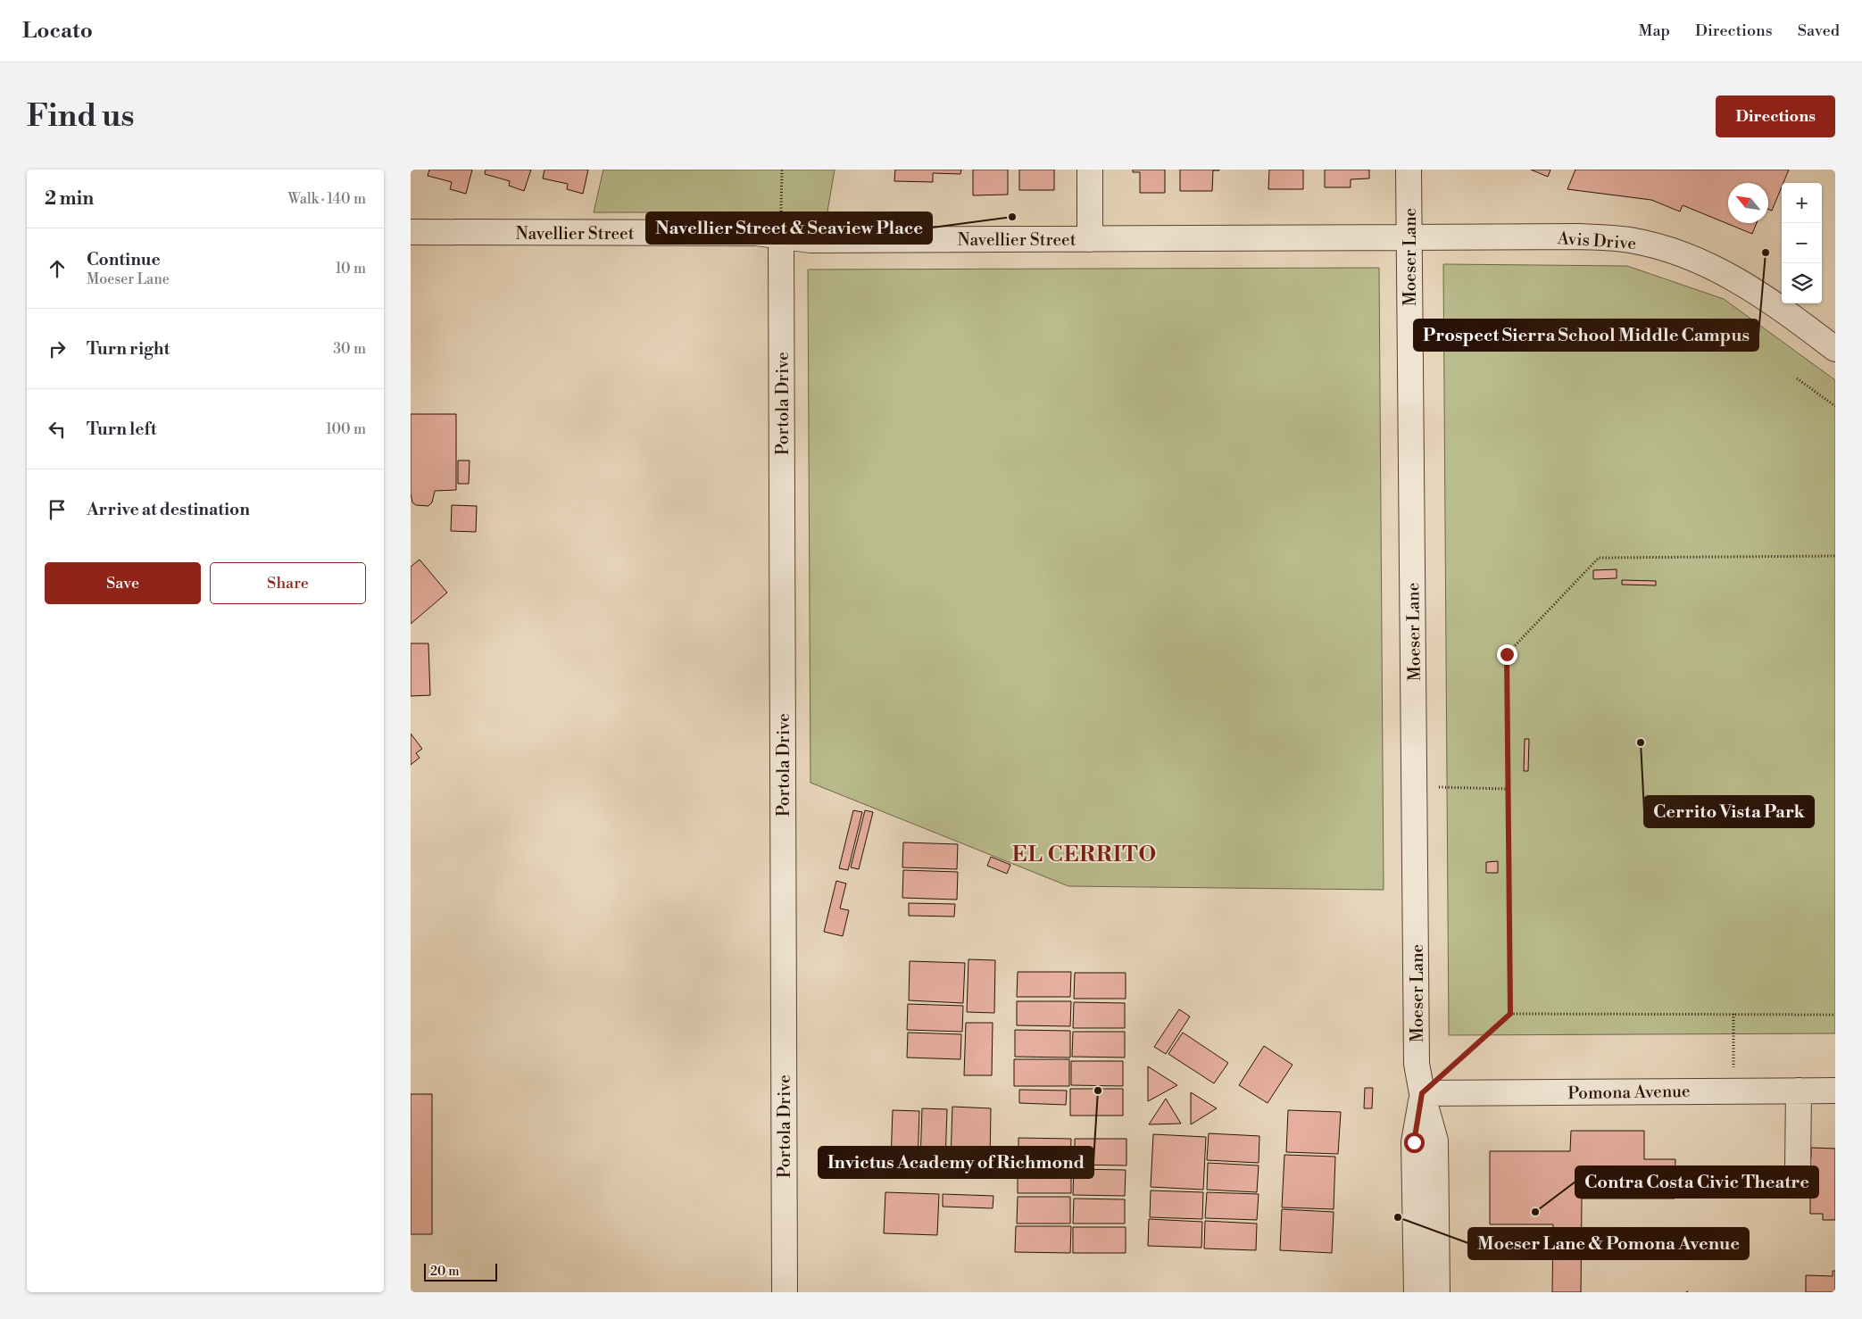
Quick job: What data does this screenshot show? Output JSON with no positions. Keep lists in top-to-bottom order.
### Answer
{
  "streets": {
    "street": [
      "Navellier Street",
      "Avis Drive",
      "Moeser Lane",
      "Portola Drive",
      "Pomona Avenue"
    ]
  },
  "crossings": [
    ["Navellier Street", "Avis Drive"],
    ["Navellier Street", "Moeser Lane"],
    ["Navellier Street", "Portola Drive"],
    ["Avis Drive", "Moeser Lane"],
    ["Moeser Lane", "Pomona Avenue"]
  ],
  "districts": ["EL CERRITO"],
  "places": [
    "Navellier Street & Seaview Place",
    "Prospect Sierra School Middle Campus",
    "Cerrito Vista Park",
    "Invictus Academy of Richmond",
    "Contra Costa Civic Theatre",
    "Moeser Lane & Pomona Avenue"
  ],
  "scale_bar": "20 m",
  "north": "top left",
  "page": {
    "header": "Locato",
    "nav": ["Map", "Directions", "Saved"],
    "buttons": [
      "Directions",
      ["Save", "Share"]
    ],
    "title": "Find us",
    "heading": ["2 min", "Walk · 140 m"],
    "map_buttons": ["+", "−"],
    "list": [
      ["Continue", "Moeser Lane", "10 m"],
      ["Turn right", "30 m"],
      ["Turn left", "100 m"],
      "Arrive at destination"
    ],
    "scale": "20 m"
  }
}
